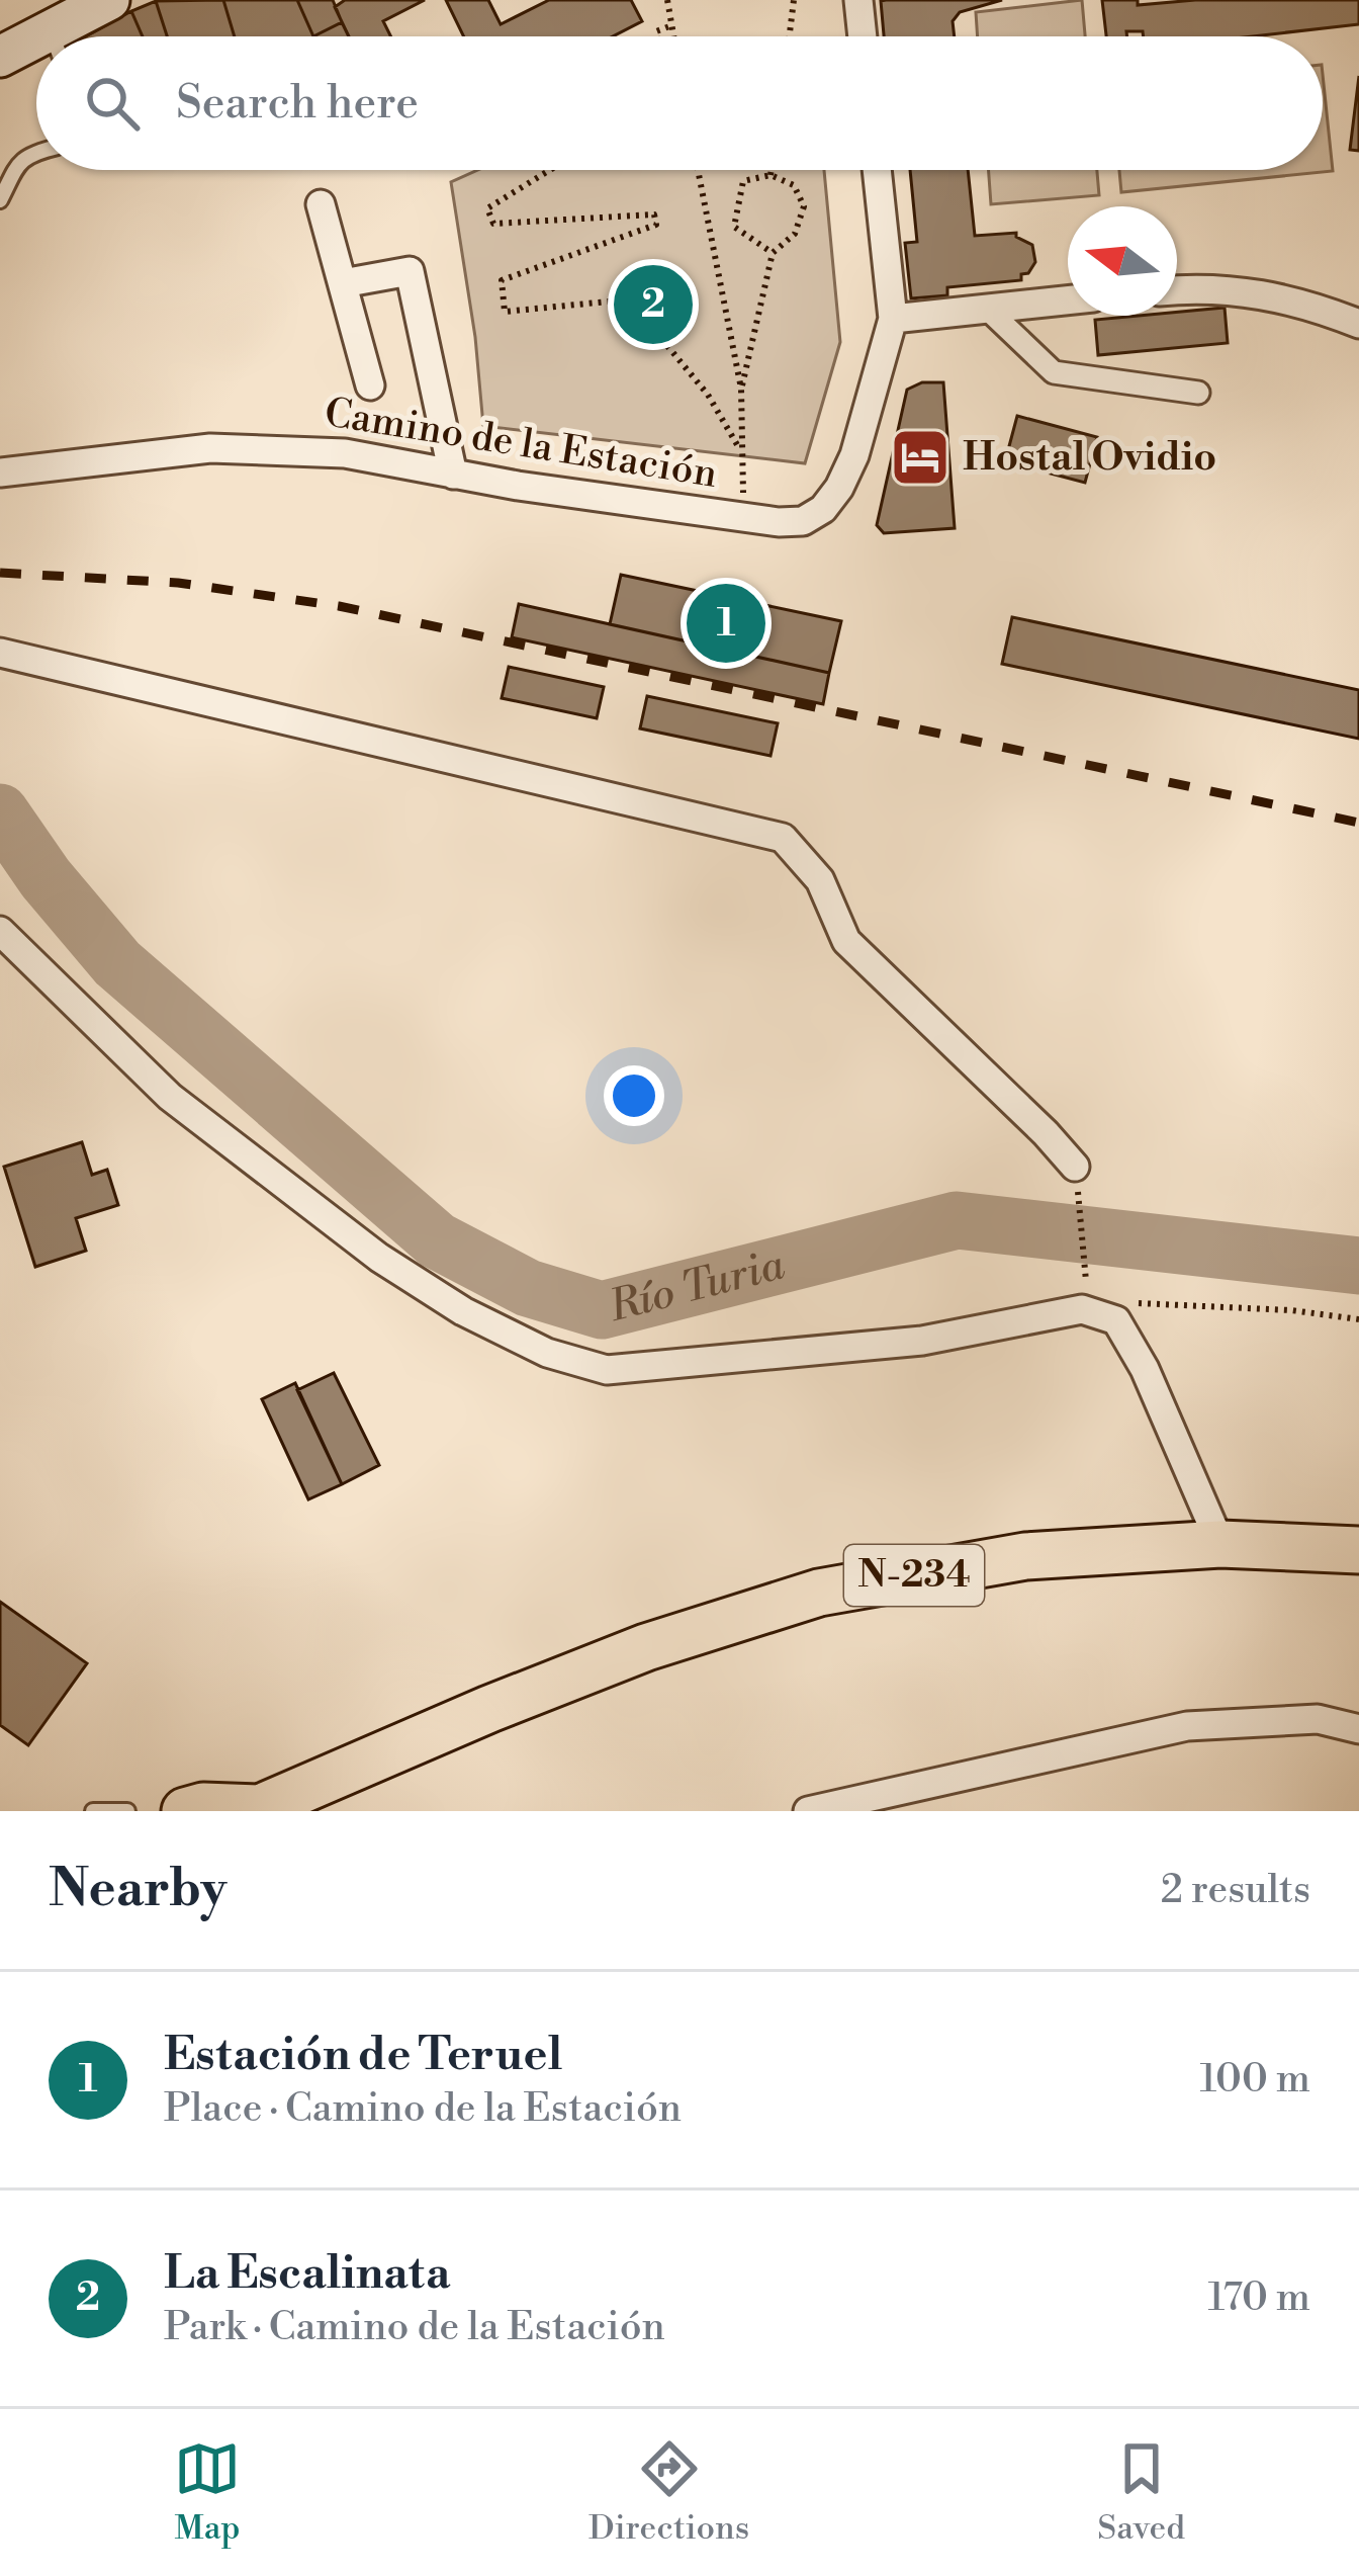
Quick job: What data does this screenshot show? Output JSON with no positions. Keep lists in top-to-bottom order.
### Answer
{
  "streets": {
    "highway": ["N-234"],
    "street": ["Camino de la Estación"]
  },
  "water": ["Río Turia"],
  "places": {
    "hotel": ["Hostal Ovidio"]
  },
  "north": "left",
  "page": {
    "search": "Search here",
    "pins": ["2", "1"],
    "heading": ["Nearby", "2 results"],
    "list": [
      {
        "mark": "1",
        "name": "Estación de Teruel",
        "note": "Place · Camino de la Estación",
        "value": "100 m"
      },
      {
        "mark": "2",
        "name": "La Escalinata",
        "note": "Park · Camino de la Estación",
        "value": "170 m"
      }
    ],
    "nav": ["Map", "Directions", "Saved"]
  }
}
